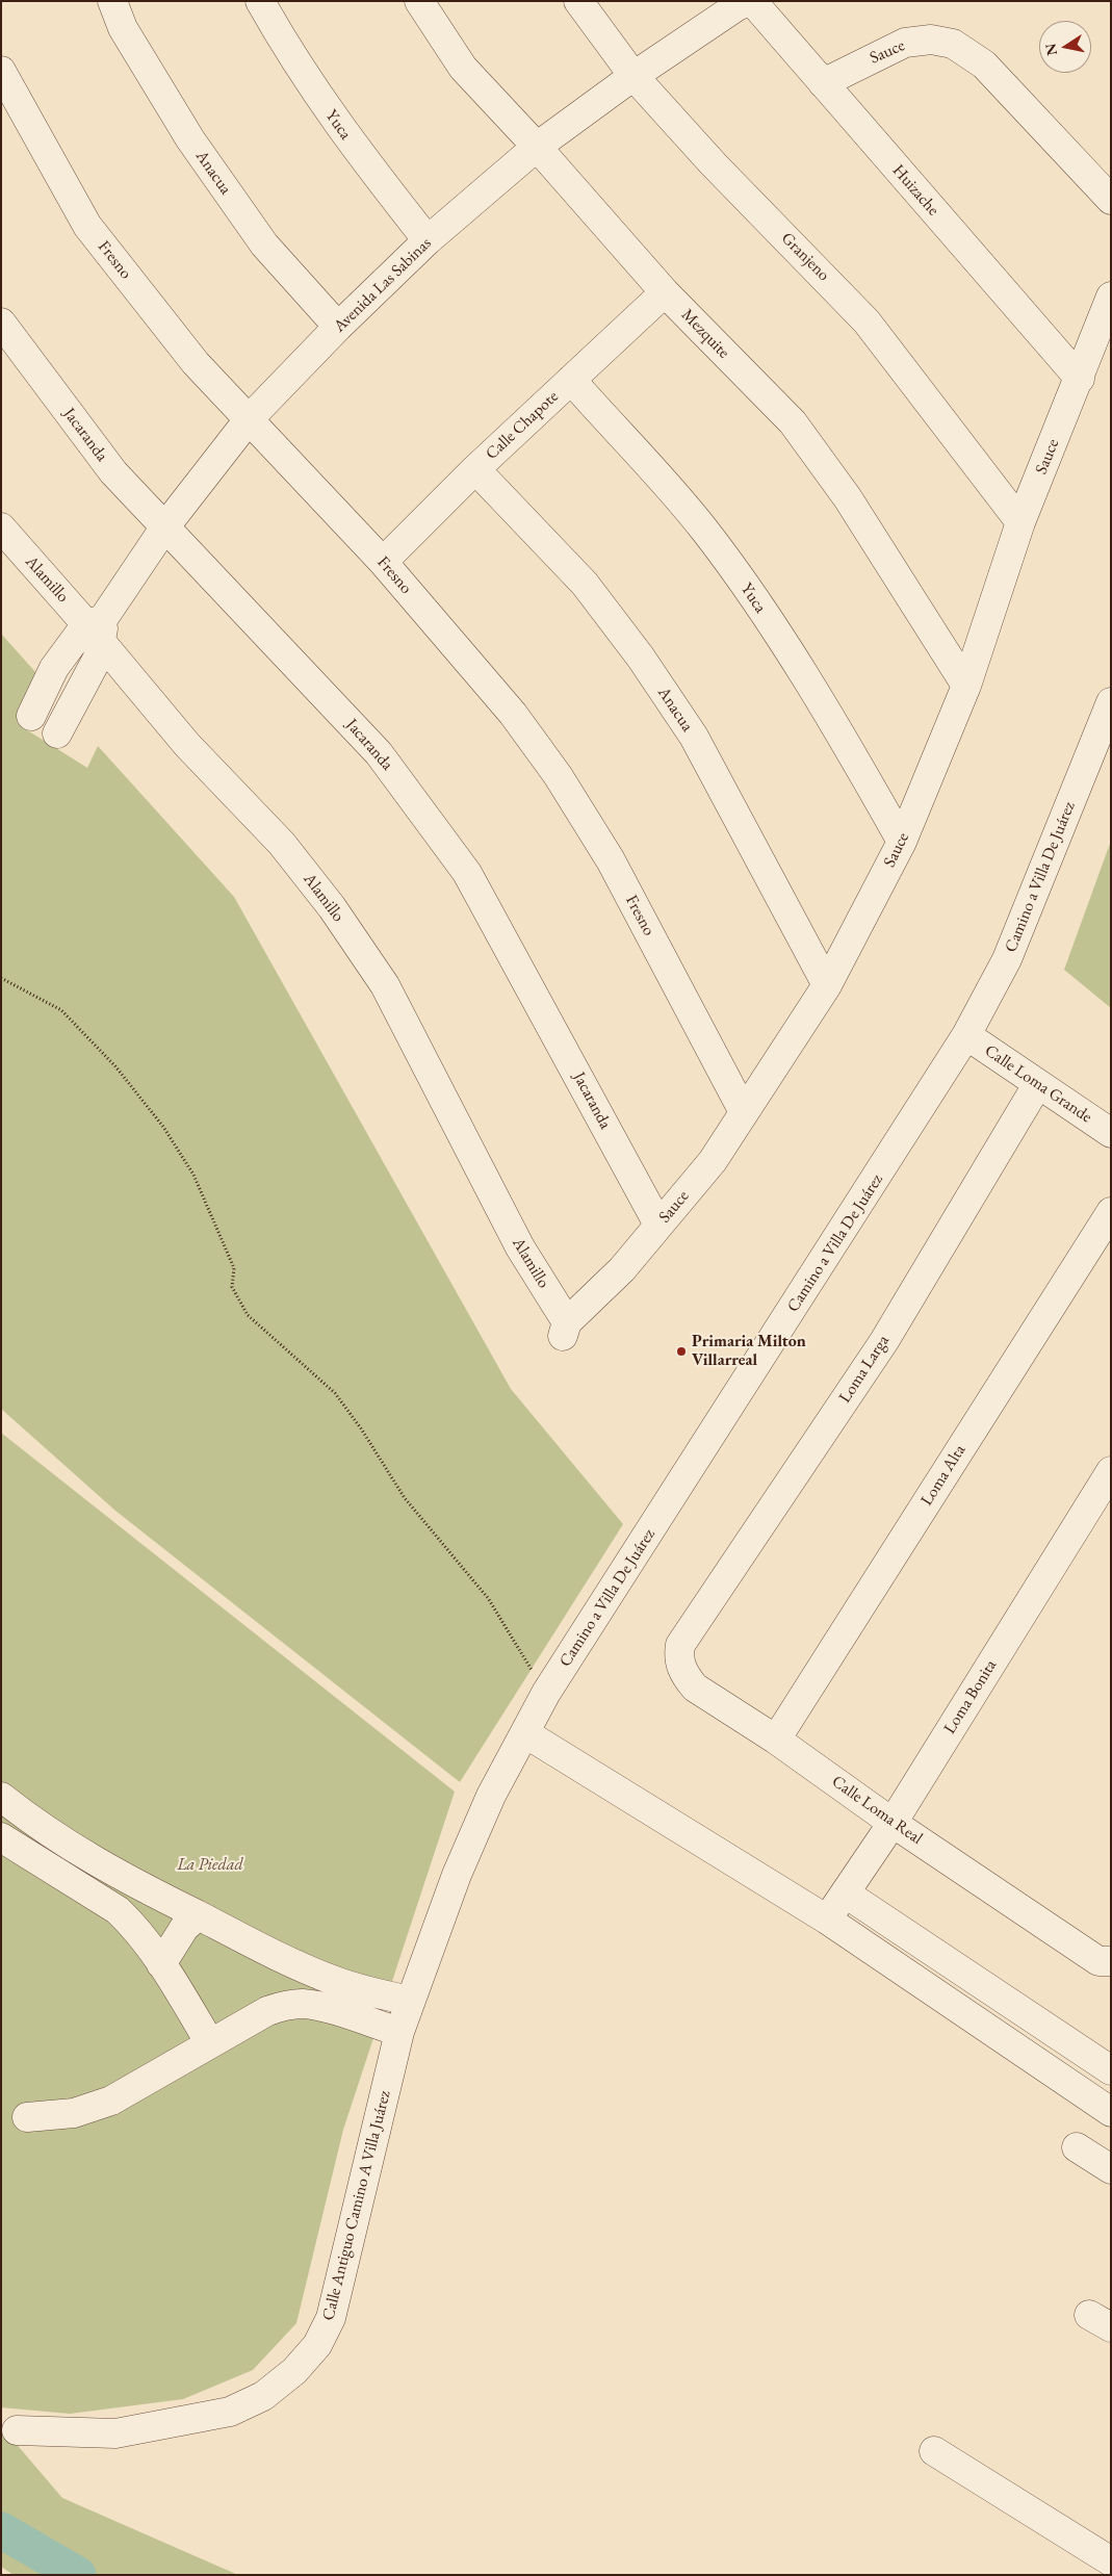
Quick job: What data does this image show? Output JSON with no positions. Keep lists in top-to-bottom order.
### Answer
{
  "streets": {
    "street": [
      "Sauce",
      "Yuca",
      "Anacua",
      "Huizache",
      "Granjeno",
      "Fresno",
      "Avenida Las Sabinas",
      "Mezquite",
      "Calle Chapote",
      "Jacaranda",
      "Alamillo",
      "Camino a Villa De Juárez",
      "Calle Loma Grande",
      "Loma Larga",
      "Loma Alta",
      "Loma Bonita",
      "Calle Loma Real",
      "Calle Antiguo Camino A Villa Juárez"
    ]
  },
  "crossings": [
    ["Sauce", "Yuca"],
    ["Sauce", "Anacua"],
    ["Sauce", "Huizache"],
    ["Sauce", "Granjeno"],
    ["Sauce", "Fresno"],
    ["Sauce", "Mezquite"],
    ["Sauce", "Jacaranda"],
    ["Sauce", "Alamillo"],
    ["Yuca", "Avenida Las Sabinas"],
    ["Yuca", "Calle Chapote"],
    ["Anacua", "Avenida Las Sabinas"],
    ["Anacua", "Calle Chapote"],
    ["Huizache", "Avenida Las Sabinas"],
    ["Granjeno", "Avenida Las Sabinas"],
    ["Fresno", "Avenida Las Sabinas"],
    ["Fresno", "Calle Chapote"],
    ["Avenida Las Sabinas", "Mezquite"],
    ["Avenida Las Sabinas", "Jacaranda"],
    ["Avenida Las Sabinas", "Alamillo"],
    ["Mezquite", "Calle Chapote"],
    ["Camino a Villa De Juárez", "Calle Loma Grande"],
    ["Camino a Villa De Juárez", "Calle Antiguo Camino A Villa Juárez"],
    ["Calle Loma Grande", "Loma Larga"],
    ["Loma Larga", "Calle Loma Real"],
    ["Loma Alta", "Calle Loma Real"],
    ["Loma Bonita", "Calle Loma Real"]
  ],
  "parks": ["La Piedad"],
  "places": ["Primaria Milton Villarreal"],
  "north": "left"
}
